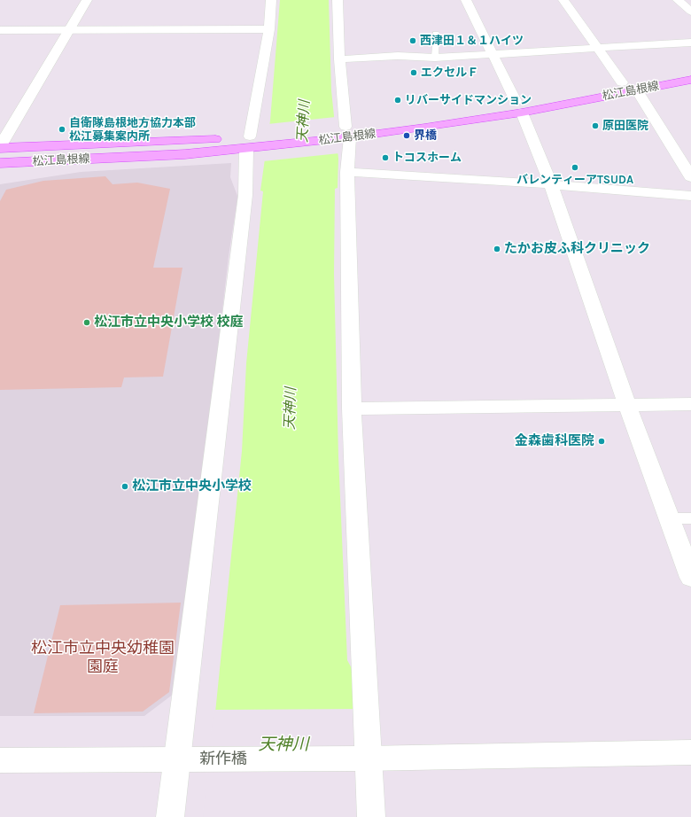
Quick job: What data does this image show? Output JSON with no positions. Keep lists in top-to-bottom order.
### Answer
{
  "streets": {
    "main road": ["松江島根線"],
    "street": ["新作橋"]
  },
  "water": ["天神川"],
  "parks": ["松江市立中央幼稚園 園庭"],
  "places": [
    "西津田１＆１ハイツ",
    "エクセルＦ",
    "リバーサイドマンション",
    "原田医院",
    "自衛隊島根地方協力本部 松江募集案内所",
    "界橋",
    "トコスホーム",
    "バレンティーアTSUDA",
    "たかお皮ふ科クリニック",
    "松江市立中央小学校 校庭",
    "金森歯科医院",
    "松江市立中央小学校"
  ]
}
